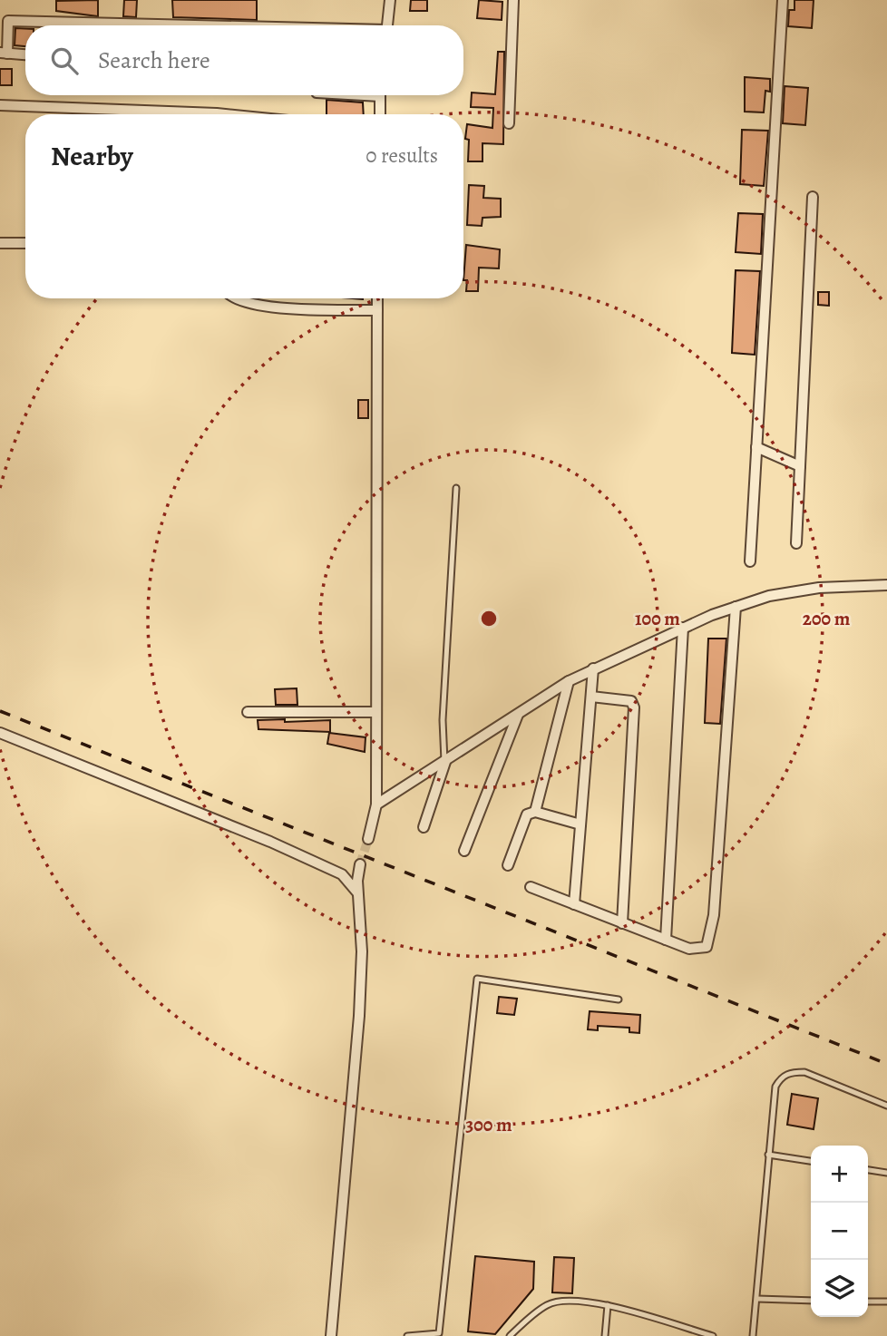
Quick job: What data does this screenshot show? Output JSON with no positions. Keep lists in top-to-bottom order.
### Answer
{
  "page": {
    "search": "Search here",
    "heading": ["Nearby", "0 results"],
    "map_buttons": ["+", "−"]
  },
  "rings": ["100 m", "200 m", "300 m"]
}
